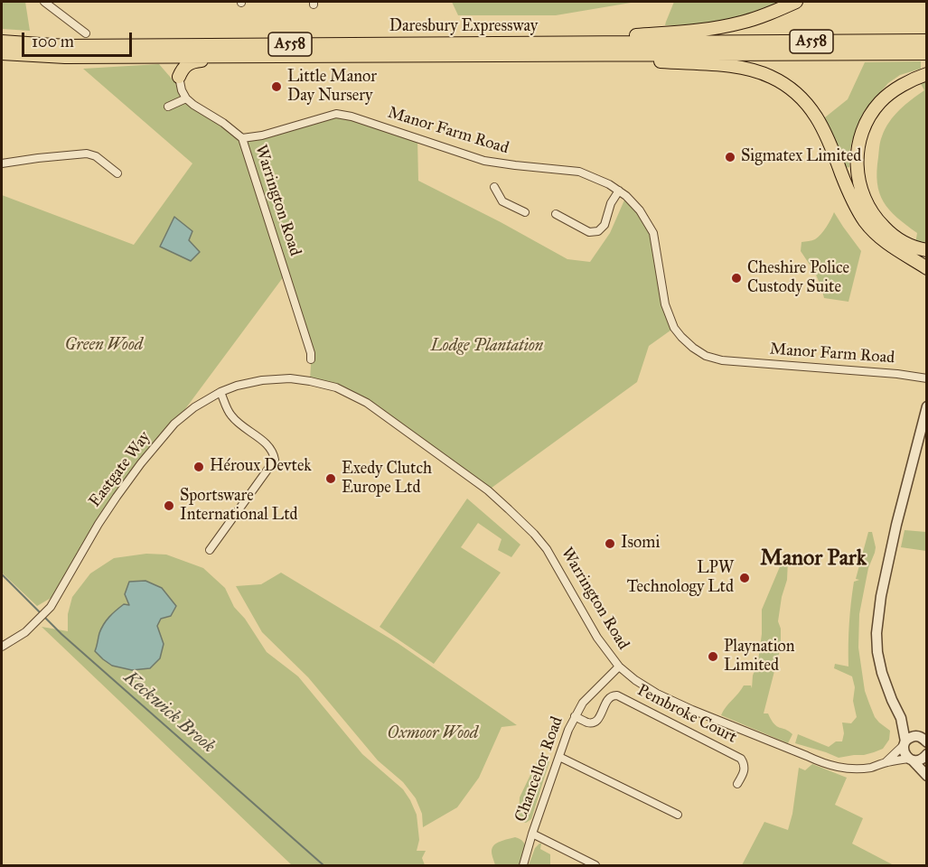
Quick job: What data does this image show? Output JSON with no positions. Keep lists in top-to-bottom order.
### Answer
{
  "streets": {
    "main road": ["Daresbury Expressway", "A558"],
    "street": [
      "Manor Farm Road",
      "Warrington Road",
      "Eastgate Way",
      "Pembroke Court",
      "Chancellor Road"
    ]
  },
  "crossings": [
    ["Manor Farm Road", "Warrington Road"],
    ["Warrington Road", "Eastgate Way"],
    ["Warrington Road", "Chancellor Road"],
    ["Pembroke Court", "Chancellor Road"]
  ],
  "districts": ["Manor Park"],
  "water": ["Keckwick Brook"],
  "parks": ["Green Wood", "Lodge Plantation", "Oxmoor Wood"],
  "places": [
    "Little Manor Day Nursery",
    "Sigmatex Limited",
    "Cheshire Police Custody Suite",
    "Héroux Devtek",
    "Exedy Clutch Europe Ltd",
    "Sportsware International Ltd",
    "Isomi",
    "LPW Technology Ltd",
    "Playnation Limited"
  ],
  "scale_bar": "100 m"
}
